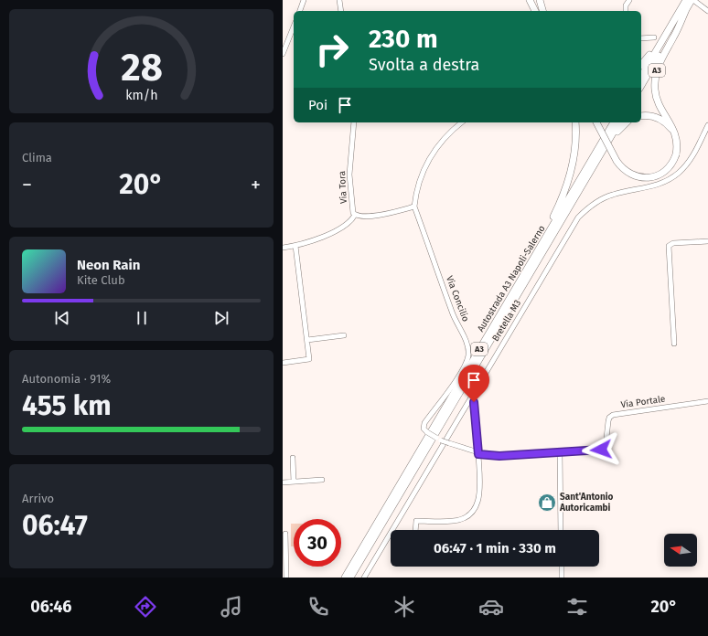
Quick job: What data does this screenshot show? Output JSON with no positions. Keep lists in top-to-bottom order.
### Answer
{
  "streets": {
    "highway": ["A3", "Autostrada A3 Napoli-Salerno"],
    "street": [
      "Via Tora",
      "Via Concilio",
      "Bretella M3",
      "Via Portale"
    ]
  },
  "crossings": [
    ["A3", "Autostrada A3 Napoli-Salerno"],
    ["Via Tora", "Via Concilio"],
    ["Via Concilio", "Via Portale"]
  ],
  "places": {
    "shop": ["Sant'Antonio Autoricambi"]
  },
  "north": "left",
  "page": {
    "turn": ["230 m", "Svolta a destra"],
    "then": "Poi",
    "tile": [
      "Clima",
      ["Autonomia · 91%", "455 km"],
      ["Arrivo", "06:47"]
    ],
    "heat": ["−", "20°", "+"],
    "song": ["Neon Rain", "Kite Club"],
    "limit": "30",
    "trip": "06:47 · 1 min · 330 m",
    "tabs": ["06:46", "20°"],
    "gauge": ["28", "km/h"]
  }
}
